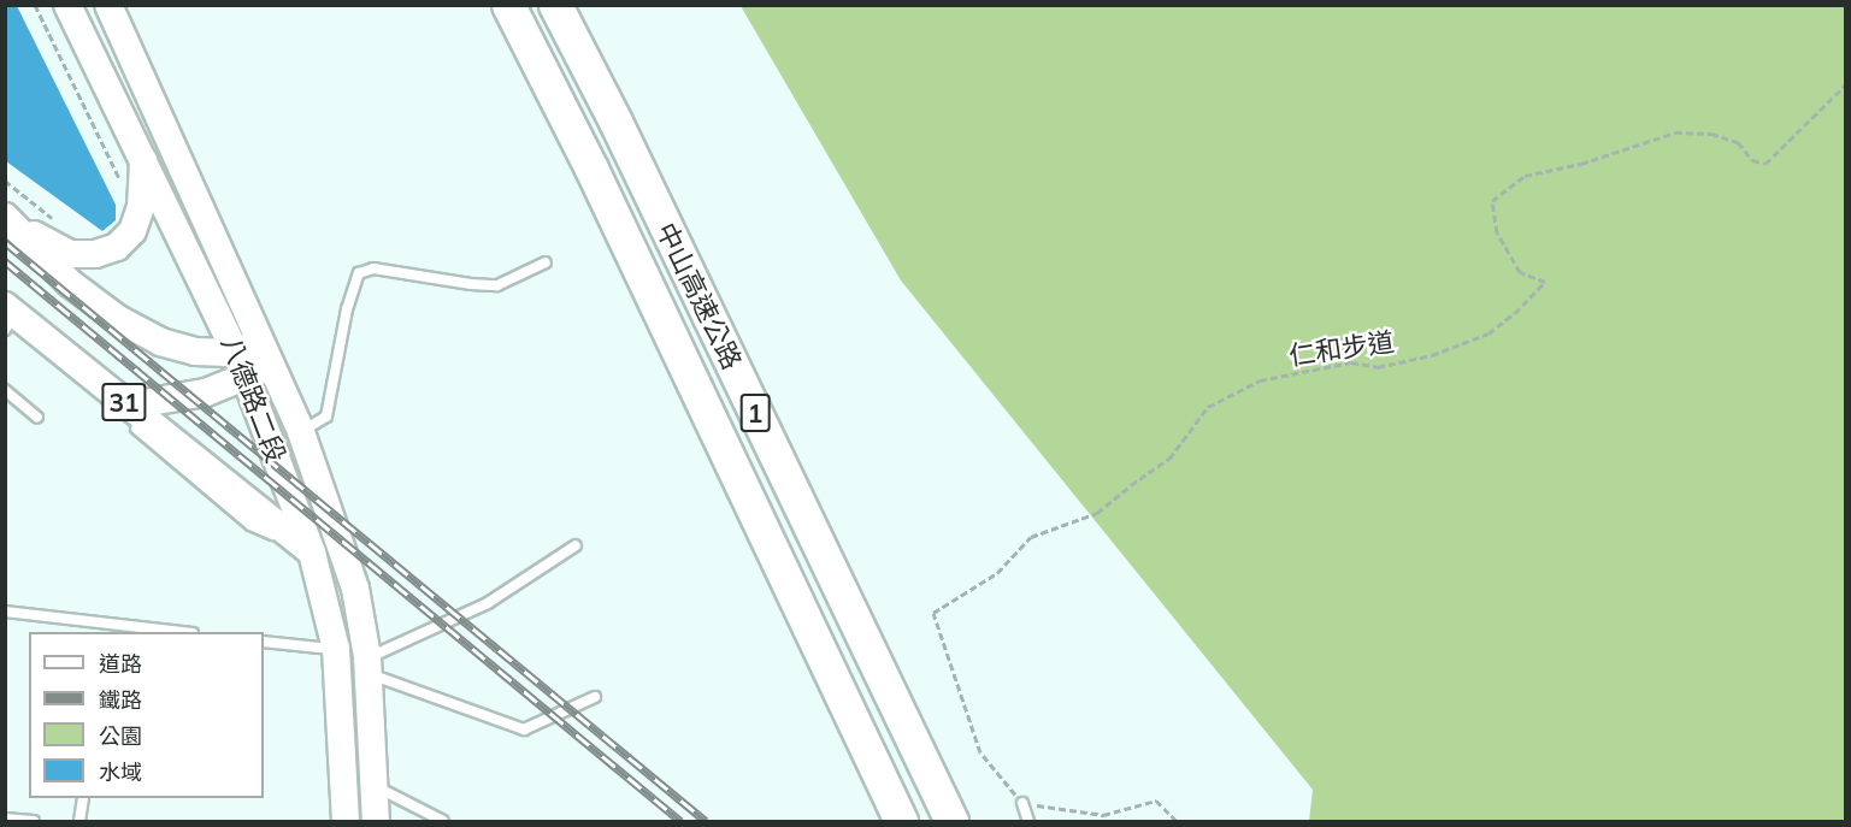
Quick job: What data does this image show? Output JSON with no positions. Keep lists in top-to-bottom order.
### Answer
{
  "streets": {
    "highway": ["中山高速公路", "1"],
    "main road": ["八德路二段", "31"],
    "path": ["仁和步道"]
  },
  "crossings": [
    ["八德路二段", "31"]
  ],
  "legend": [
    "道路",
    "鐵路",
    "公園",
    "水域"
  ]
}
